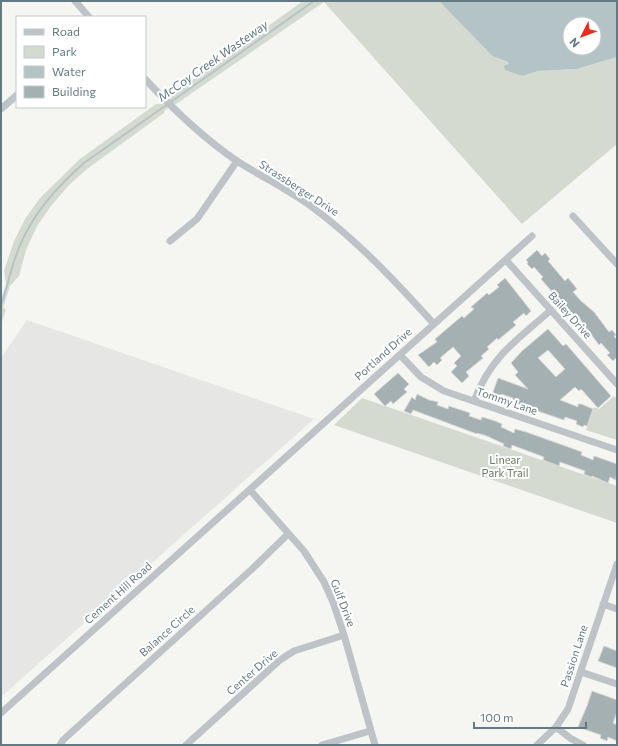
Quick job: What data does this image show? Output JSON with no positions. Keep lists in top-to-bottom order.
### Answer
{
  "streets": {
    "street": [
      "Strassberger Drive",
      "Bailey Drive",
      "Portland Drive",
      "Tommy Lane",
      "Cement Hill Road",
      "Gulf Drive",
      "Balance Circle",
      "Passion Lane",
      "Center Drive"
    ]
  },
  "crossings": [
    ["Strassberger Drive", "Portland Drive"],
    ["Bailey Drive", "Portland Drive"],
    ["Portland Drive", "Tommy Lane"],
    ["Portland Drive", "Cement Hill Road"],
    ["Portland Drive", "Gulf Drive"],
    ["Cement Hill Road", "Gulf Drive"],
    ["Gulf Drive", "Balance Circle"],
    ["Gulf Drive", "Center Drive"]
  ],
  "water": ["McCoy Creek Wasteway"],
  "parks": ["Linear Park Trail"],
  "legend": [
    "Road",
    "Park",
    "Water",
    "Building"
  ],
  "scale_bar": "100 m",
  "north": "bottom left"
}
